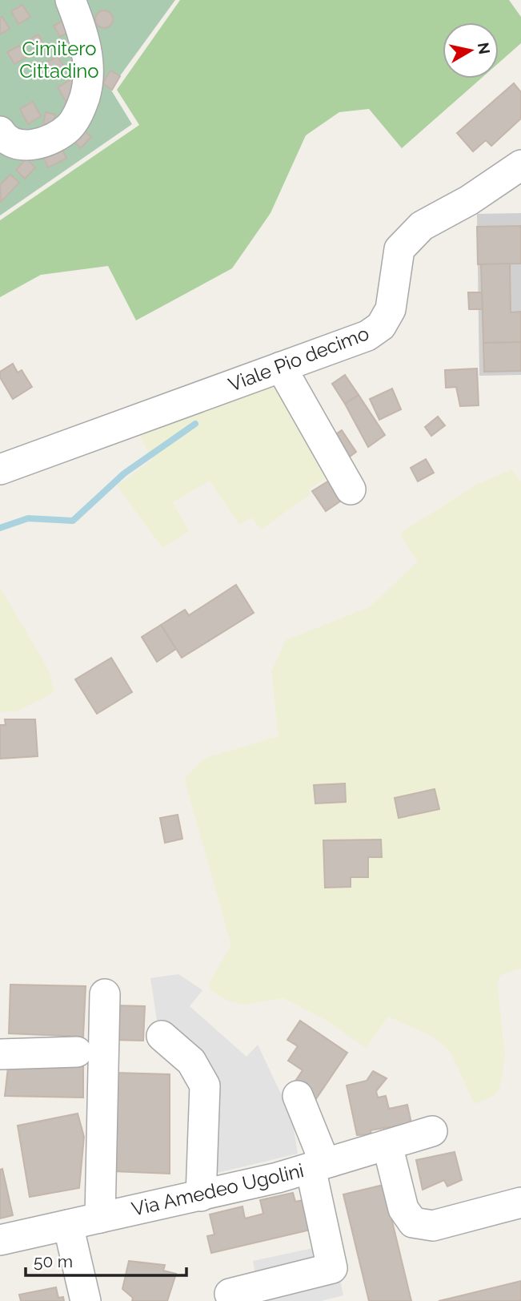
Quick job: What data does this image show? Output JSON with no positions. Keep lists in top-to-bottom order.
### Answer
{
  "streets": {
    "street": ["Viale Pio decimo", "Via Amedeo Ugolini"]
  },
  "parks": ["Cimitero Cittadino"],
  "scale_bar": "50 m",
  "north": "right"
}
